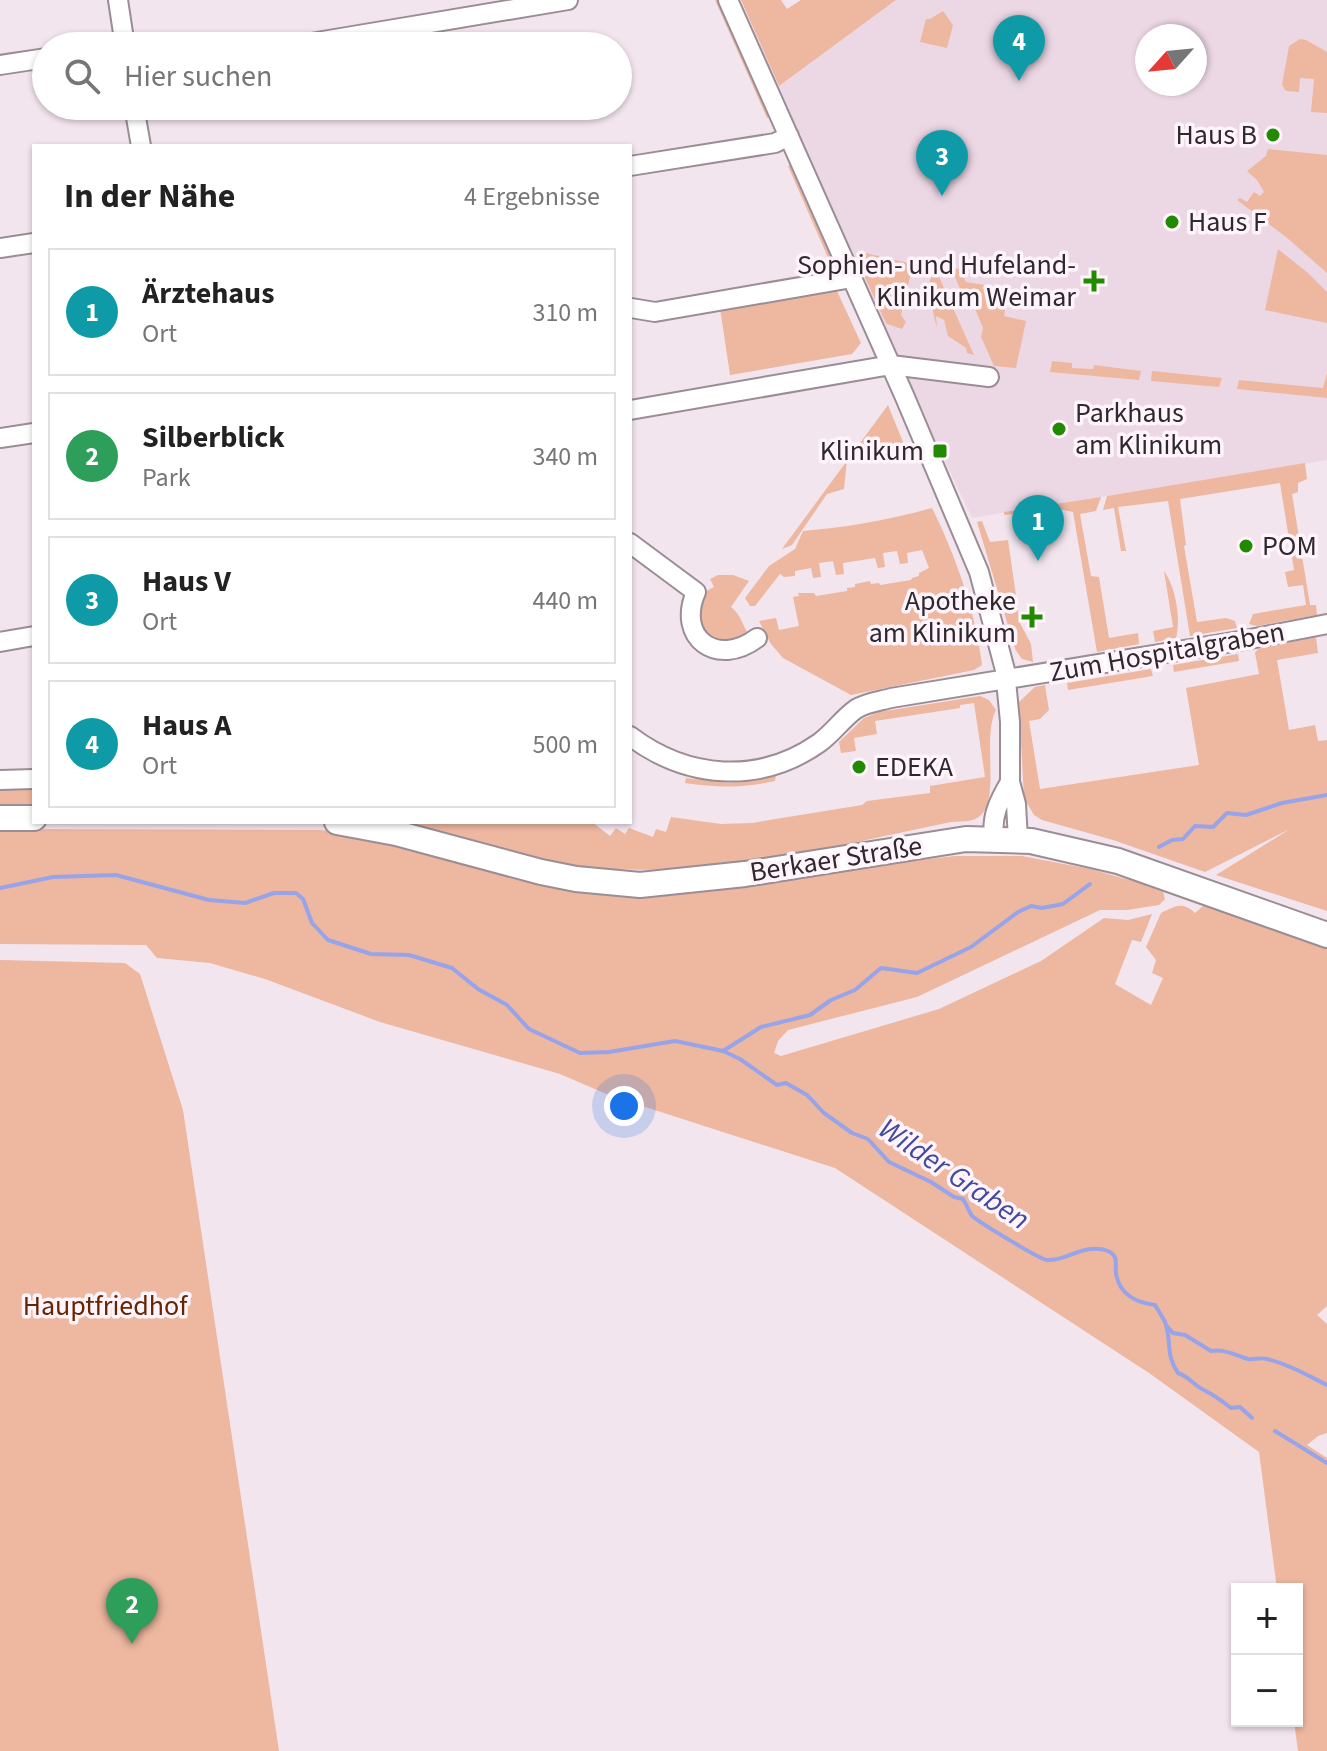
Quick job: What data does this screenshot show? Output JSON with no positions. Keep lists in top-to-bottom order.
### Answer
{
  "streets": {
    "main road": ["Berkaer Straße"],
    "street": ["Zum Hospitalgraben"]
  },
  "water": ["Wilder Graben"],
  "parks": ["Hauptfriedhof"],
  "places": {
    "other": [
      "Haus B",
      "Haus F",
      "Parkhaus am Klinikum",
      "POM",
      "EDEKA"
    ],
    "health": ["Sophien- und Hufeland- Klinikum Weimar", "Apotheke am Klinikum"],
    "transit": ["Klinikum"]
  },
  "north": "bottom left",
  "page": {
    "pins": [
      "4",
      "3",
      "1",
      "2"
    ],
    "search": "Hier suchen",
    "heading": ["In der Nähe", "4 Ergebnisse"],
    "list": [
      {
        "mark": "1",
        "name": "Ärztehaus",
        "note": "Ort",
        "value": "310 m"
      },
      {
        "mark": "2",
        "name": "Silberblick",
        "note": "Park",
        "value": "340 m"
      },
      {
        "mark": "3",
        "name": "Haus V",
        "note": "Ort",
        "value": "440 m"
      },
      {
        "mark": "4",
        "name": "Haus A",
        "note": "Ort",
        "value": "500 m"
      }
    ],
    "map_buttons": ["+", "−"]
  }
}
